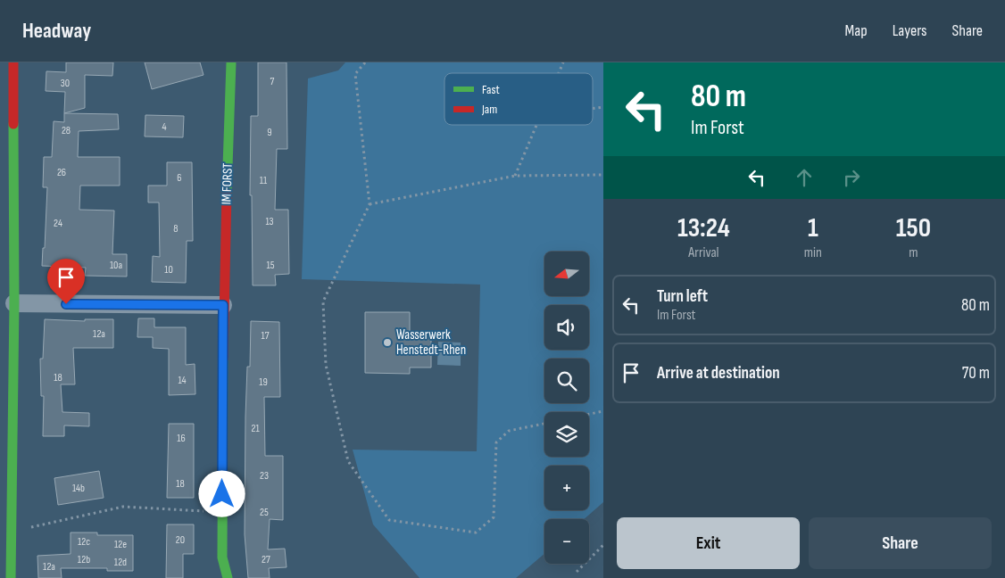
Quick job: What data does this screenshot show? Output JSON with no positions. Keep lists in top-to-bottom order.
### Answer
{
  "streets": {
    "street": ["IM FORST"]
  },
  "places": ["Wasserwerk Henstedt-Rhen"],
  "house_numbers": [
    "7",
    "30",
    "4",
    "28",
    "9",
    "26",
    "6",
    "11",
    "13",
    "24",
    "8",
    "10a",
    "15",
    "10",
    "12a",
    "17",
    "18",
    "14",
    "19",
    "21",
    "16",
    "23",
    "18",
    "14b",
    "25",
    "20",
    "12c",
    "12e",
    "12b",
    "27",
    "12d",
    "12a"
  ],
  "legend": ["Fast", "Jam"],
  "north": "left",
  "page": {
    "header": "Headway",
    "nav": ["Map", "Layers", "Share"],
    "turn": ["80 m", "Im Forst"],
    "eta": [
      "13:24",
      "Arrival",
      "1",
      "min",
      "150",
      "m"
    ],
    "map_buttons": ["+", "−"],
    "list": [
      {
        "name": "Turn left",
        "note": "Im Forst",
        "value": "80 m"
      },
      {
        "name": "Arrive at destination",
        "value": "70 m"
      }
    ],
    "buttons": ["Exit", "Share"]
  }
}
